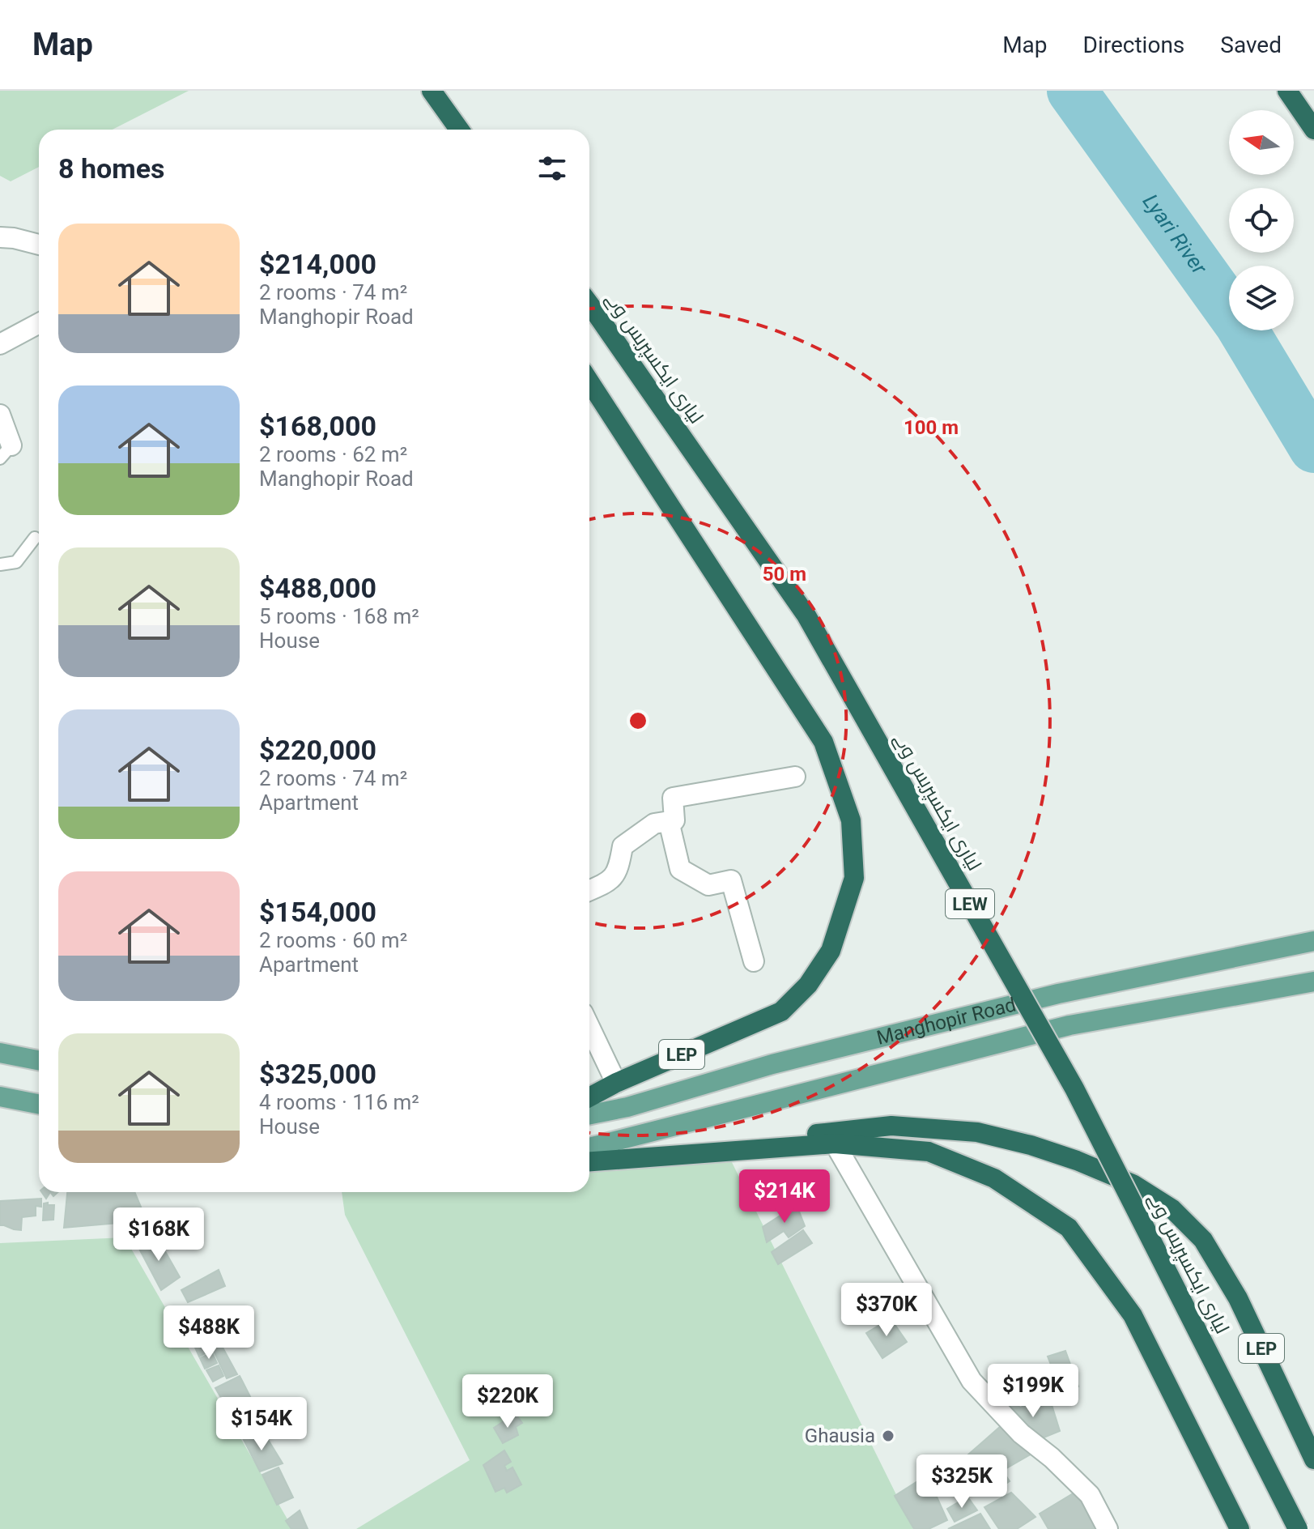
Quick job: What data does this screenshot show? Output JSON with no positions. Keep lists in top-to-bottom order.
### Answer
{
  "streets": {
    "highway": ["لیاری ایکسپریس وے", "LEW", "LEP"],
    "main road": ["Manghopir Road"]
  },
  "water": ["Lyari River"],
  "places": ["Ghausia"],
  "north": "left",
  "page": {
    "header": "Map",
    "nav": ["Map", "Directions", "Saved"],
    "heading": "8 homes",
    "list": [
      {
        "name": "$214,000",
        "note": "2 rooms · 74 m² · Manghopir Road"
      },
      {
        "name": "$168,000",
        "note": "2 rooms · 62 m² · Manghopir Road"
      },
      {
        "name": "$488,000",
        "note": "5 rooms · 168 m² · House"
      },
      {
        "name": "$220,000",
        "note": "2 rooms · 74 m² · Apartment"
      },
      {
        "name": "$154,000",
        "note": "2 rooms · 60 m² · Apartment"
      },
      {
        "name": "$325,000",
        "note": "4 rooms · 116 m² · House"
      }
    ],
    "price": [
      "$214K",
      "$168K",
      "$370K",
      "$488K",
      "$199K",
      "$220K",
      "$154K",
      "$325K"
    ]
  },
  "rings": ["100 m", "50 m"]
}
